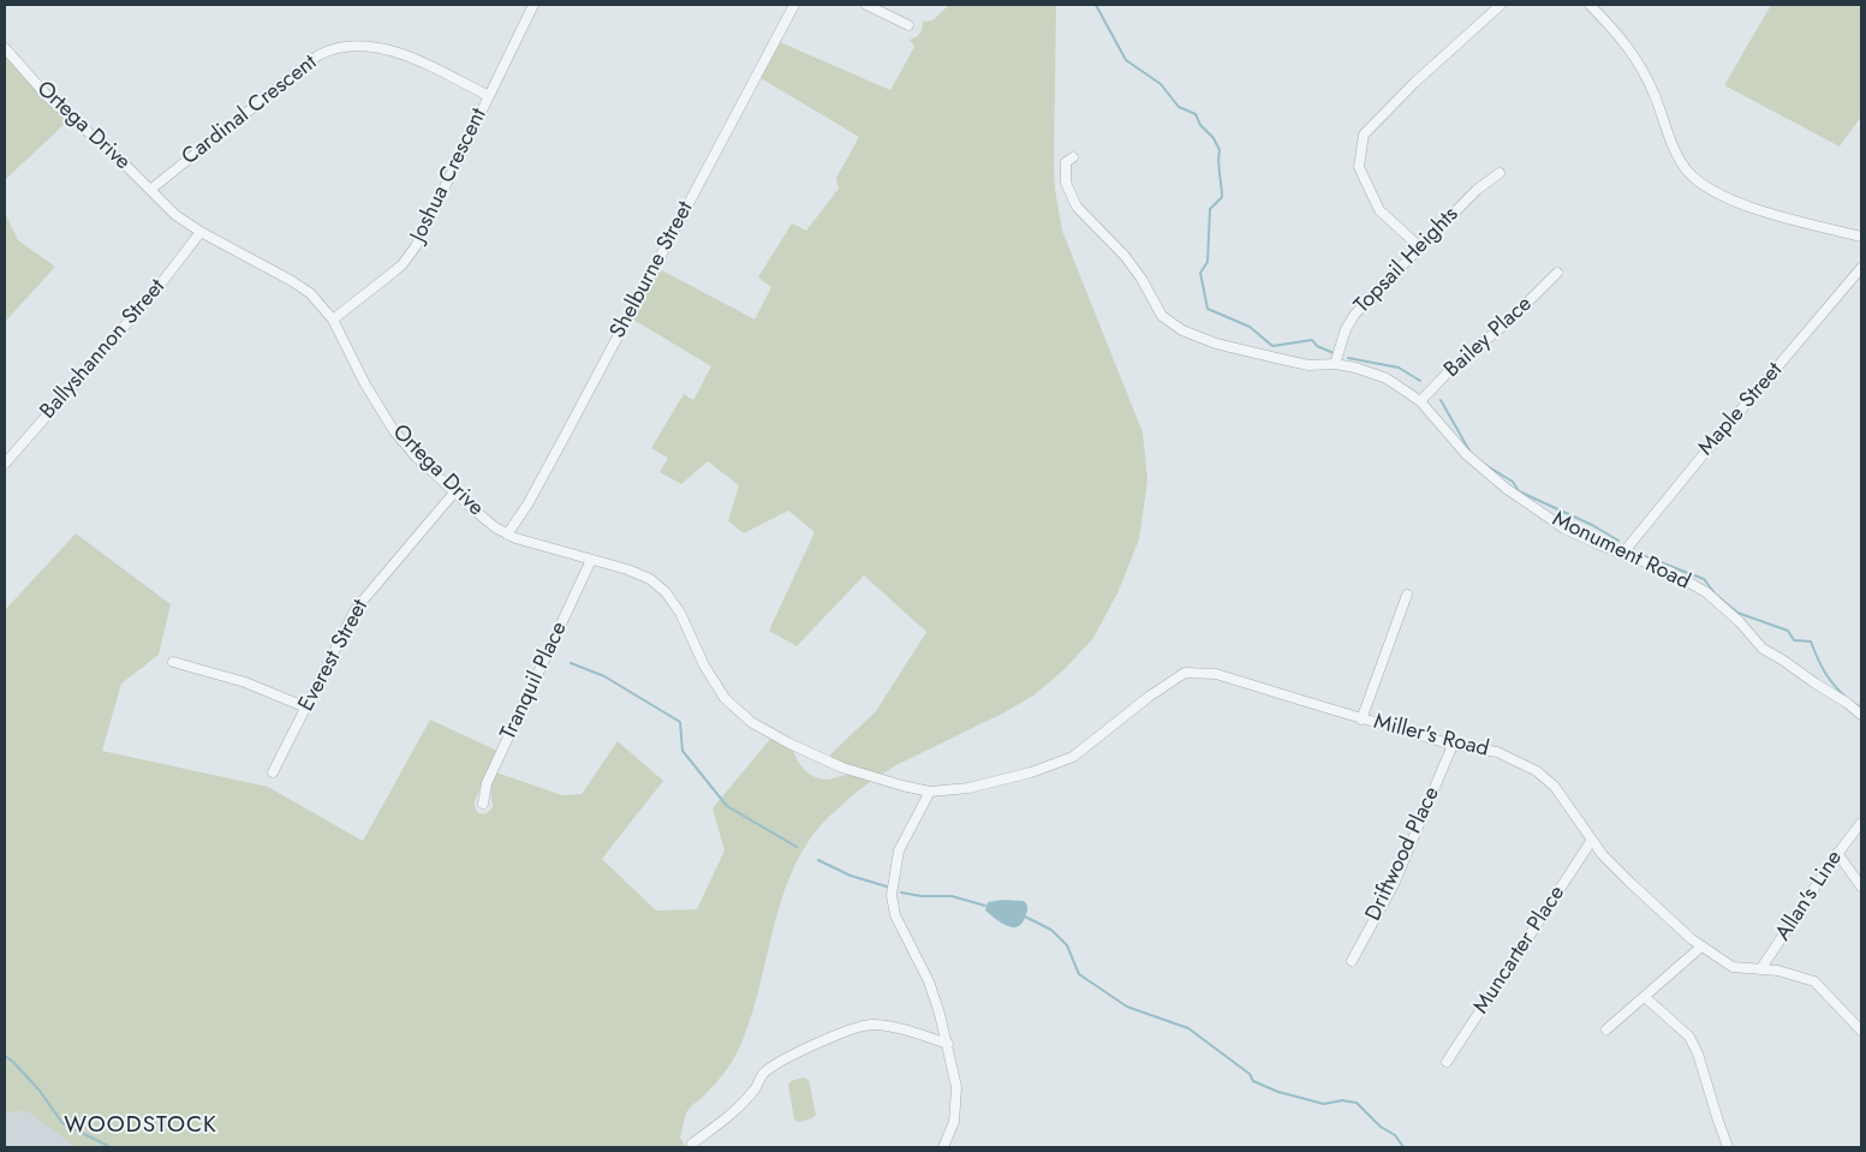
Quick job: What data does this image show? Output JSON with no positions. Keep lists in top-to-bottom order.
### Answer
{
  "streets": {
    "street": [
      "Cardinal Crescent",
      "Ortega Drive",
      "Joshua Crescent",
      "Topsail Heights",
      "Shelburne Street",
      "Bailey Place",
      "Ballyshannon Street",
      "Maple Street",
      "Monument Road",
      "Everest Street",
      "Tranquil Place",
      "Miller's Road",
      "Driftwood Place",
      "Allan's Line",
      "Muncarter Place"
    ]
  },
  "crossings": [
    ["Cardinal Crescent", "Ortega Drive"],
    ["Cardinal Crescent", "Joshua Crescent"],
    ["Ortega Drive", "Joshua Crescent"],
    ["Ortega Drive", "Shelburne Street"],
    ["Ortega Drive", "Ballyshannon Street"],
    ["Ortega Drive", "Everest Street"],
    ["Ortega Drive", "Tranquil Place"],
    ["Ortega Drive", "Miller's Road"],
    ["Topsail Heights", "Monument Road"],
    ["Bailey Place", "Monument Road"],
    ["Maple Street", "Monument Road"],
    ["Miller's Road", "Driftwood Place"],
    ["Miller's Road", "Allan's Line"],
    ["Miller's Road", "Muncarter Place"]
  ],
  "districts": ["WOODSTOCK"]
}
